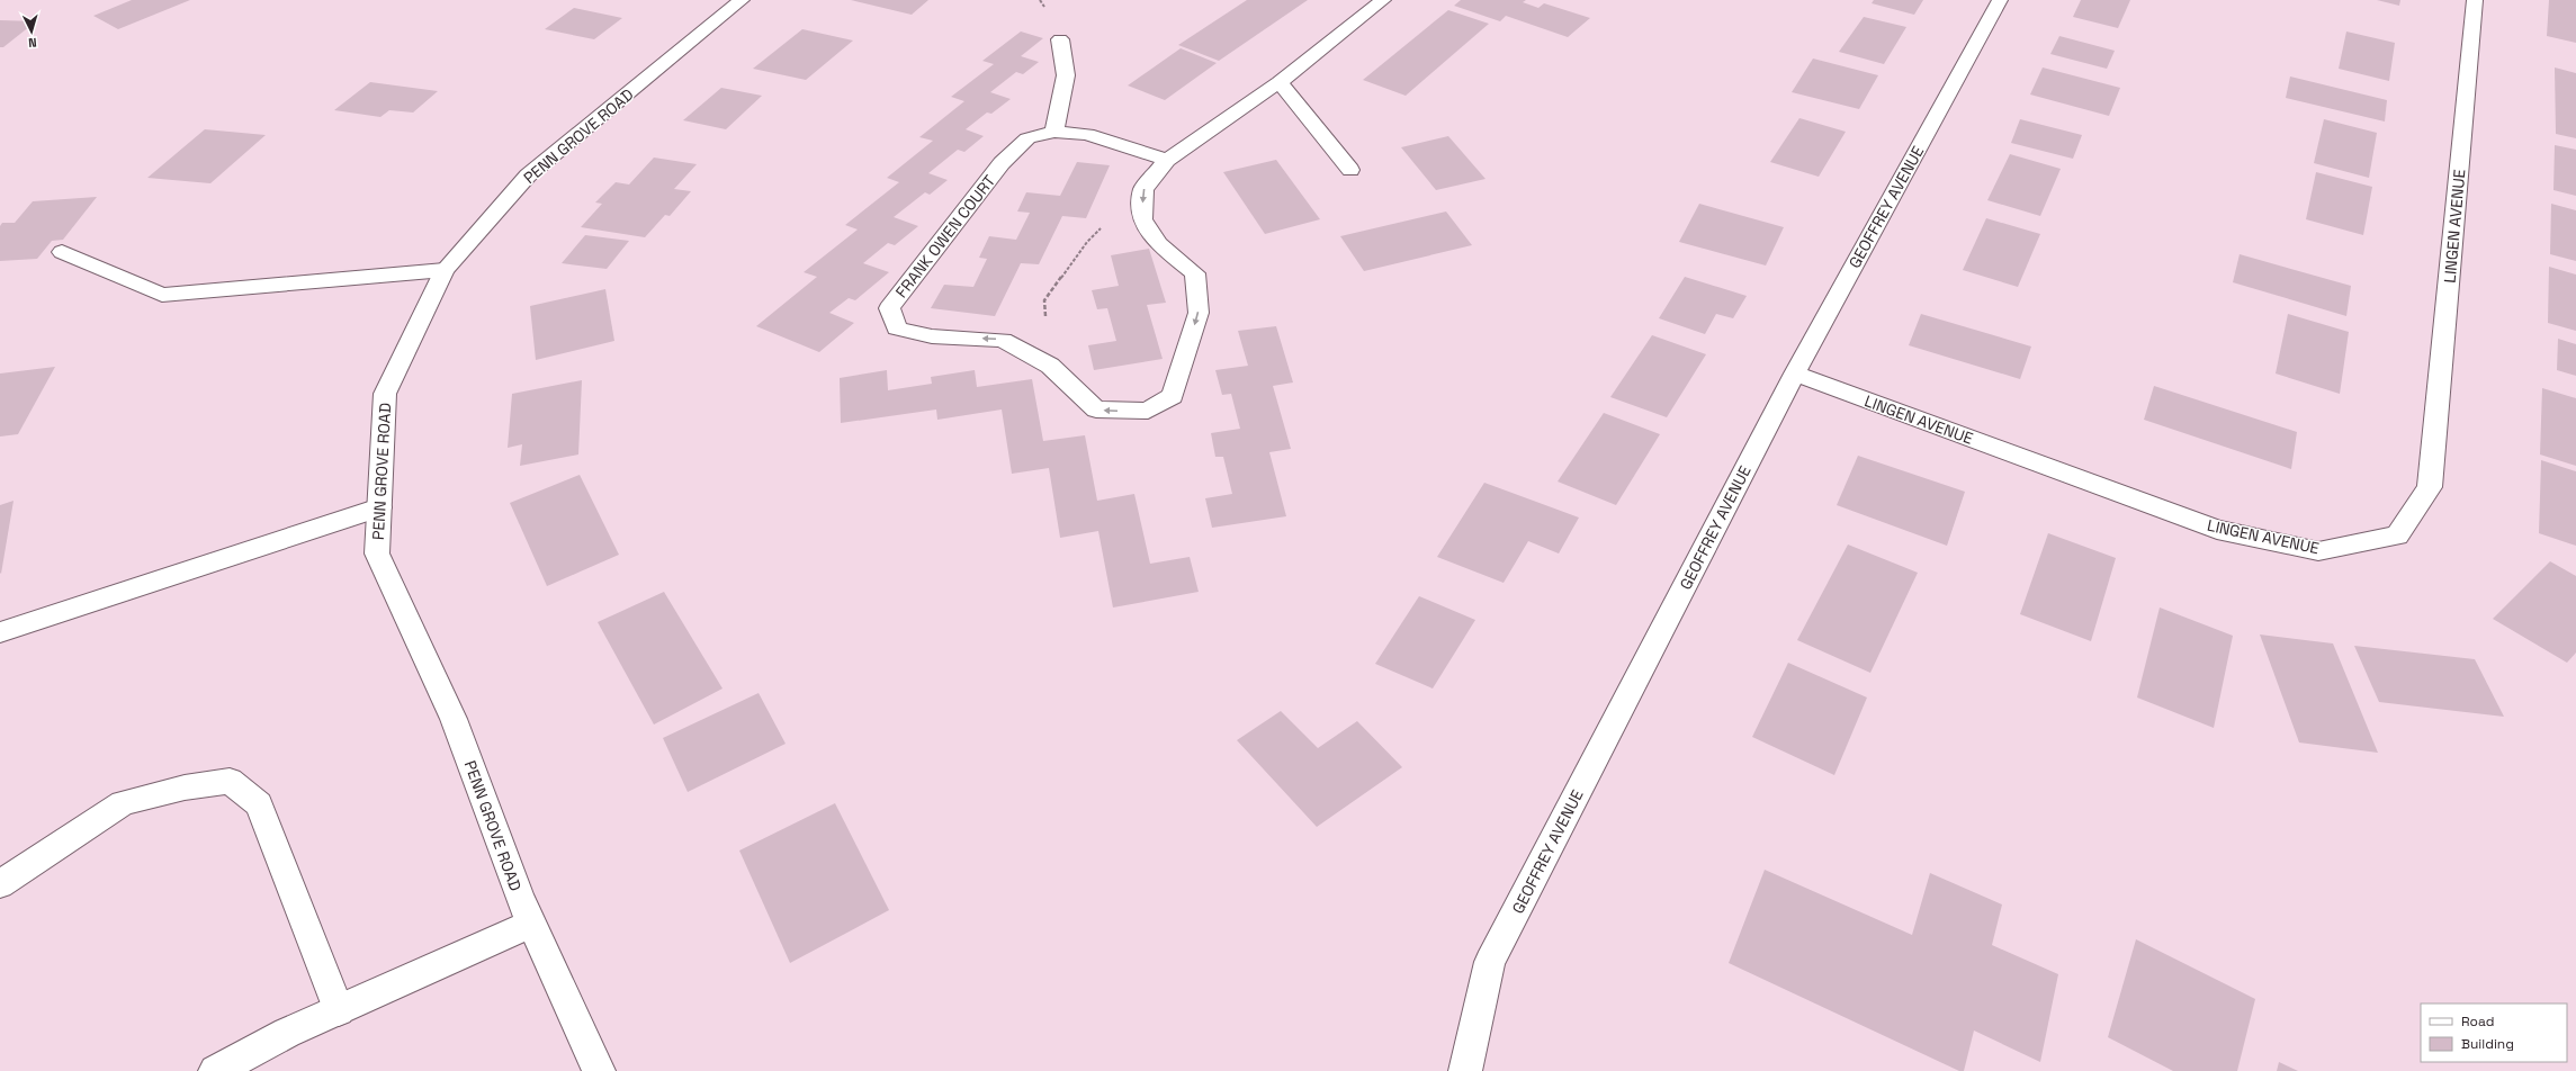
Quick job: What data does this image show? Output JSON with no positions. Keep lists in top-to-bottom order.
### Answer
{
  "streets": {
    "street": [
      "PENN GROVE ROAD",
      "GEOFFREY AVENUE",
      "LINGEN AVENUE",
      "FRANK OWEN COURT"
    ]
  },
  "crossings": [
    ["GEOFFREY AVENUE", "LINGEN AVENUE"]
  ],
  "legend": ["Road", "Building"],
  "north": "bottom"
}
